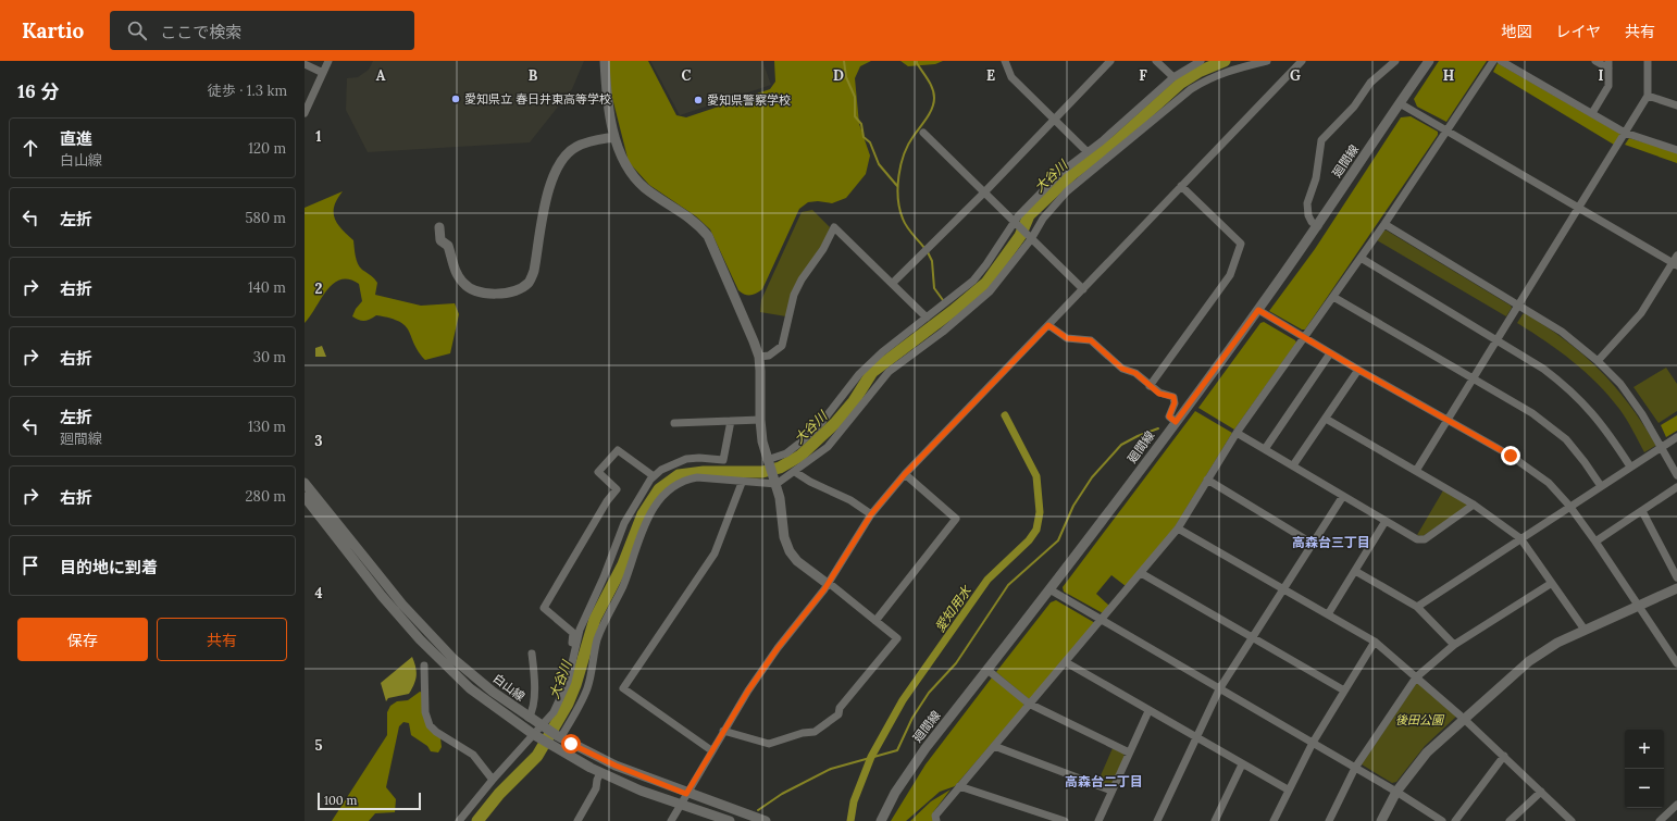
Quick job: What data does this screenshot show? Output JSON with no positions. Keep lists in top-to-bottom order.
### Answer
{
  "streets": {
    "street": ["廻間線", "白山線"]
  },
  "districts": ["高森台三丁目", "高森台二丁目"],
  "water": ["大谷川", "愛知用水"],
  "parks": ["後田公園"],
  "places": ["愛知県立 春日井東高等学校", "愛知県警察学校"],
  "scale_bar": "100 m",
  "page": {
    "header": "Kartio",
    "search": "ここで検索",
    "nav": ["地図", "レイヤ", "共有"],
    "heading": ["16 分", "徒歩 · 1.3 km"],
    "list": [
      ["直進", "白山線", "120 m"],
      ["左折", "580 m"],
      ["右折", "140 m"],
      ["右折", "30 m"],
      ["左折", "廻間線", "130 m"],
      ["右折", "280 m"],
      "目的地に到着"
    ],
    "buttons": ["保存", "共有"],
    "map_buttons": ["+", "−"],
    "scale": "100 m"
  },
  "grid": {
    "columns": [
      "A",
      "B",
      "C",
      "D",
      "E",
      "F",
      "G",
      "H",
      "I"
    ],
    "rows": [
      "1",
      "2",
      "3",
      "4",
      "5"
    ]
  }
}
